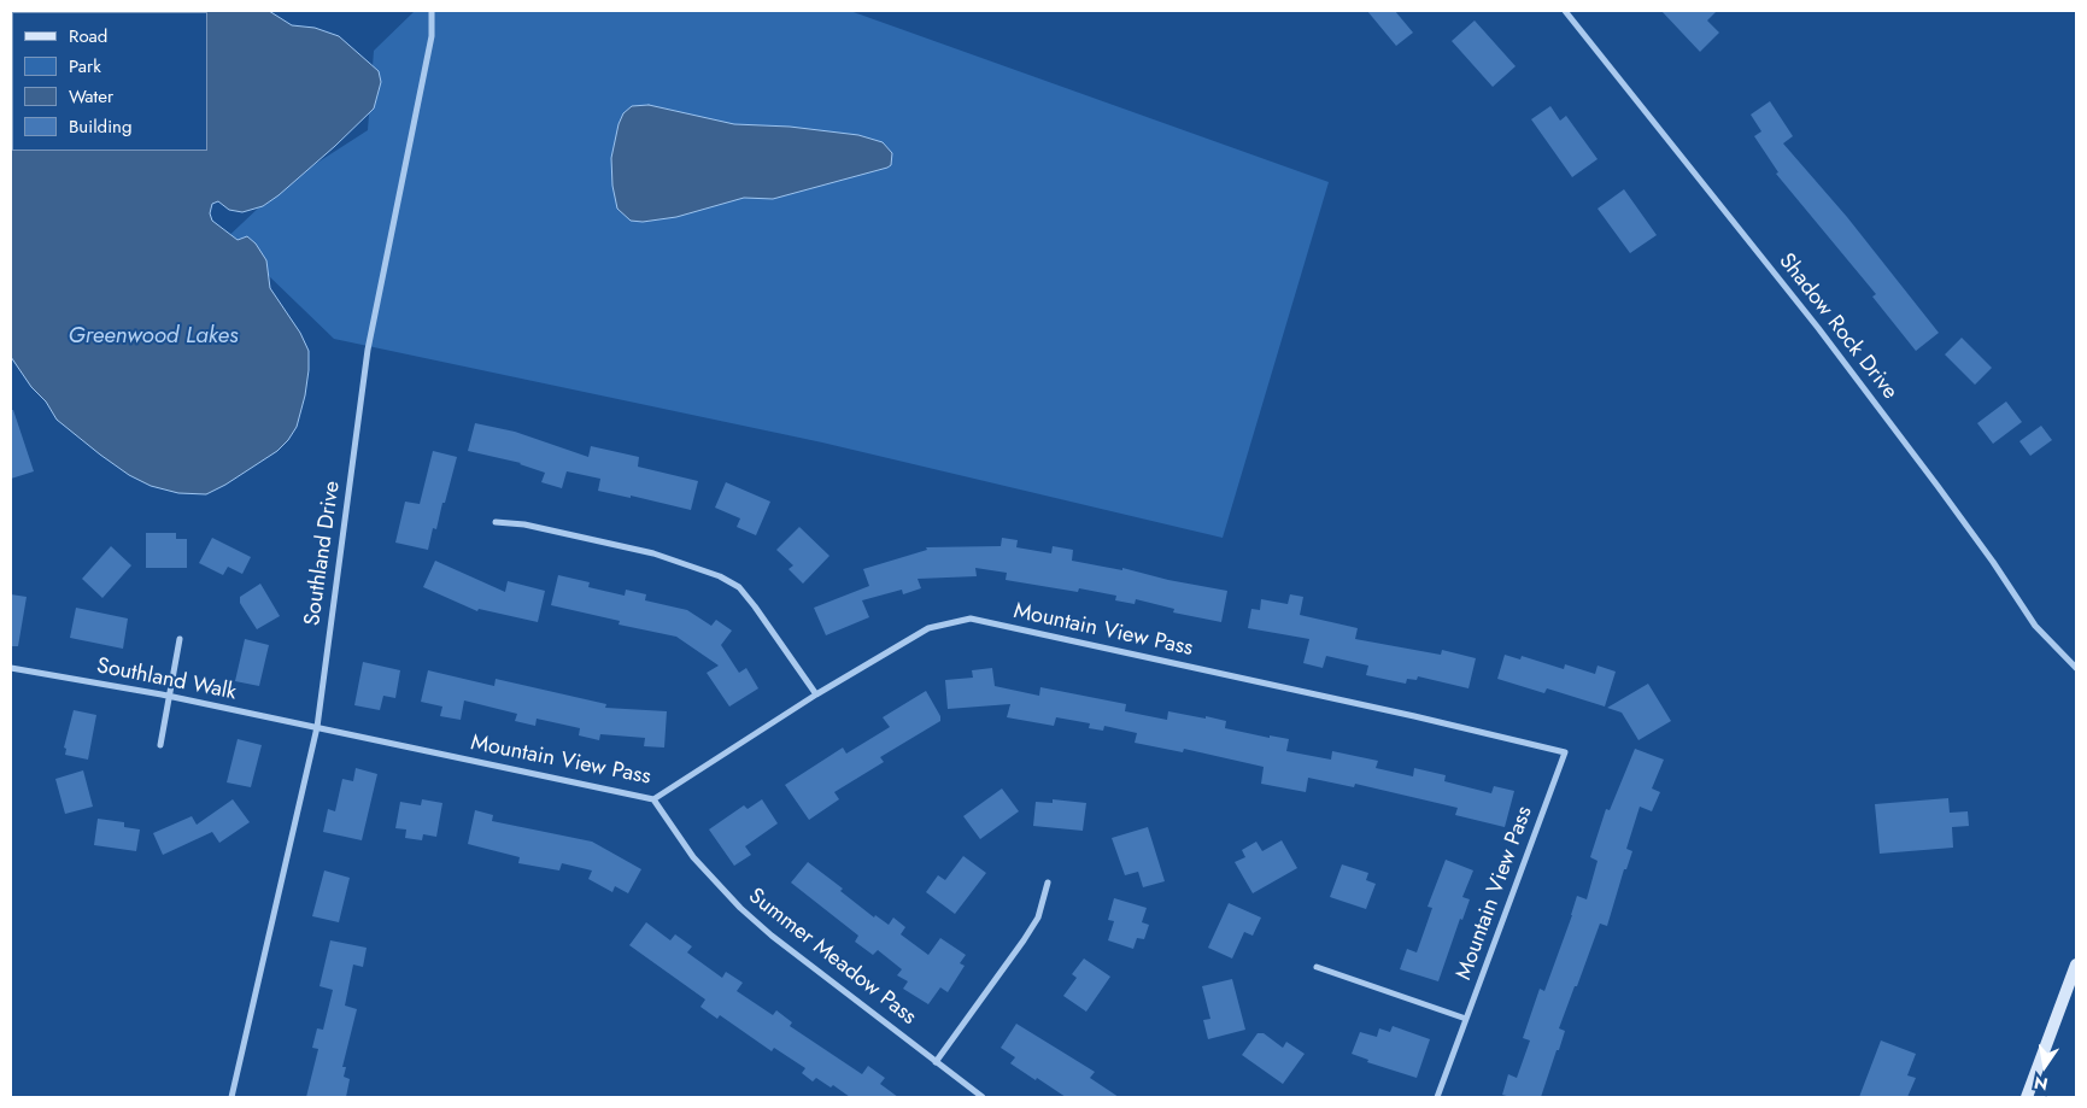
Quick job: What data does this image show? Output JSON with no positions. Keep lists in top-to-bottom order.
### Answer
{
  "streets": {
    "street": [
      "Shadow Rock Drive",
      "Southland Drive",
      "Mountain View Pass",
      "Southland Walk",
      "Summer Meadow Pass"
    ]
  },
  "crossings": [
    ["Southland Drive", "Mountain View Pass"],
    ["Southland Drive", "Southland Walk"],
    ["Mountain View Pass", "Southland Walk"],
    ["Mountain View Pass", "Summer Meadow Pass"]
  ],
  "water": ["Greenwood Lakes"],
  "legend": [
    "Road",
    "Park",
    "Water",
    "Building"
  ],
  "north": "bottom"
}
